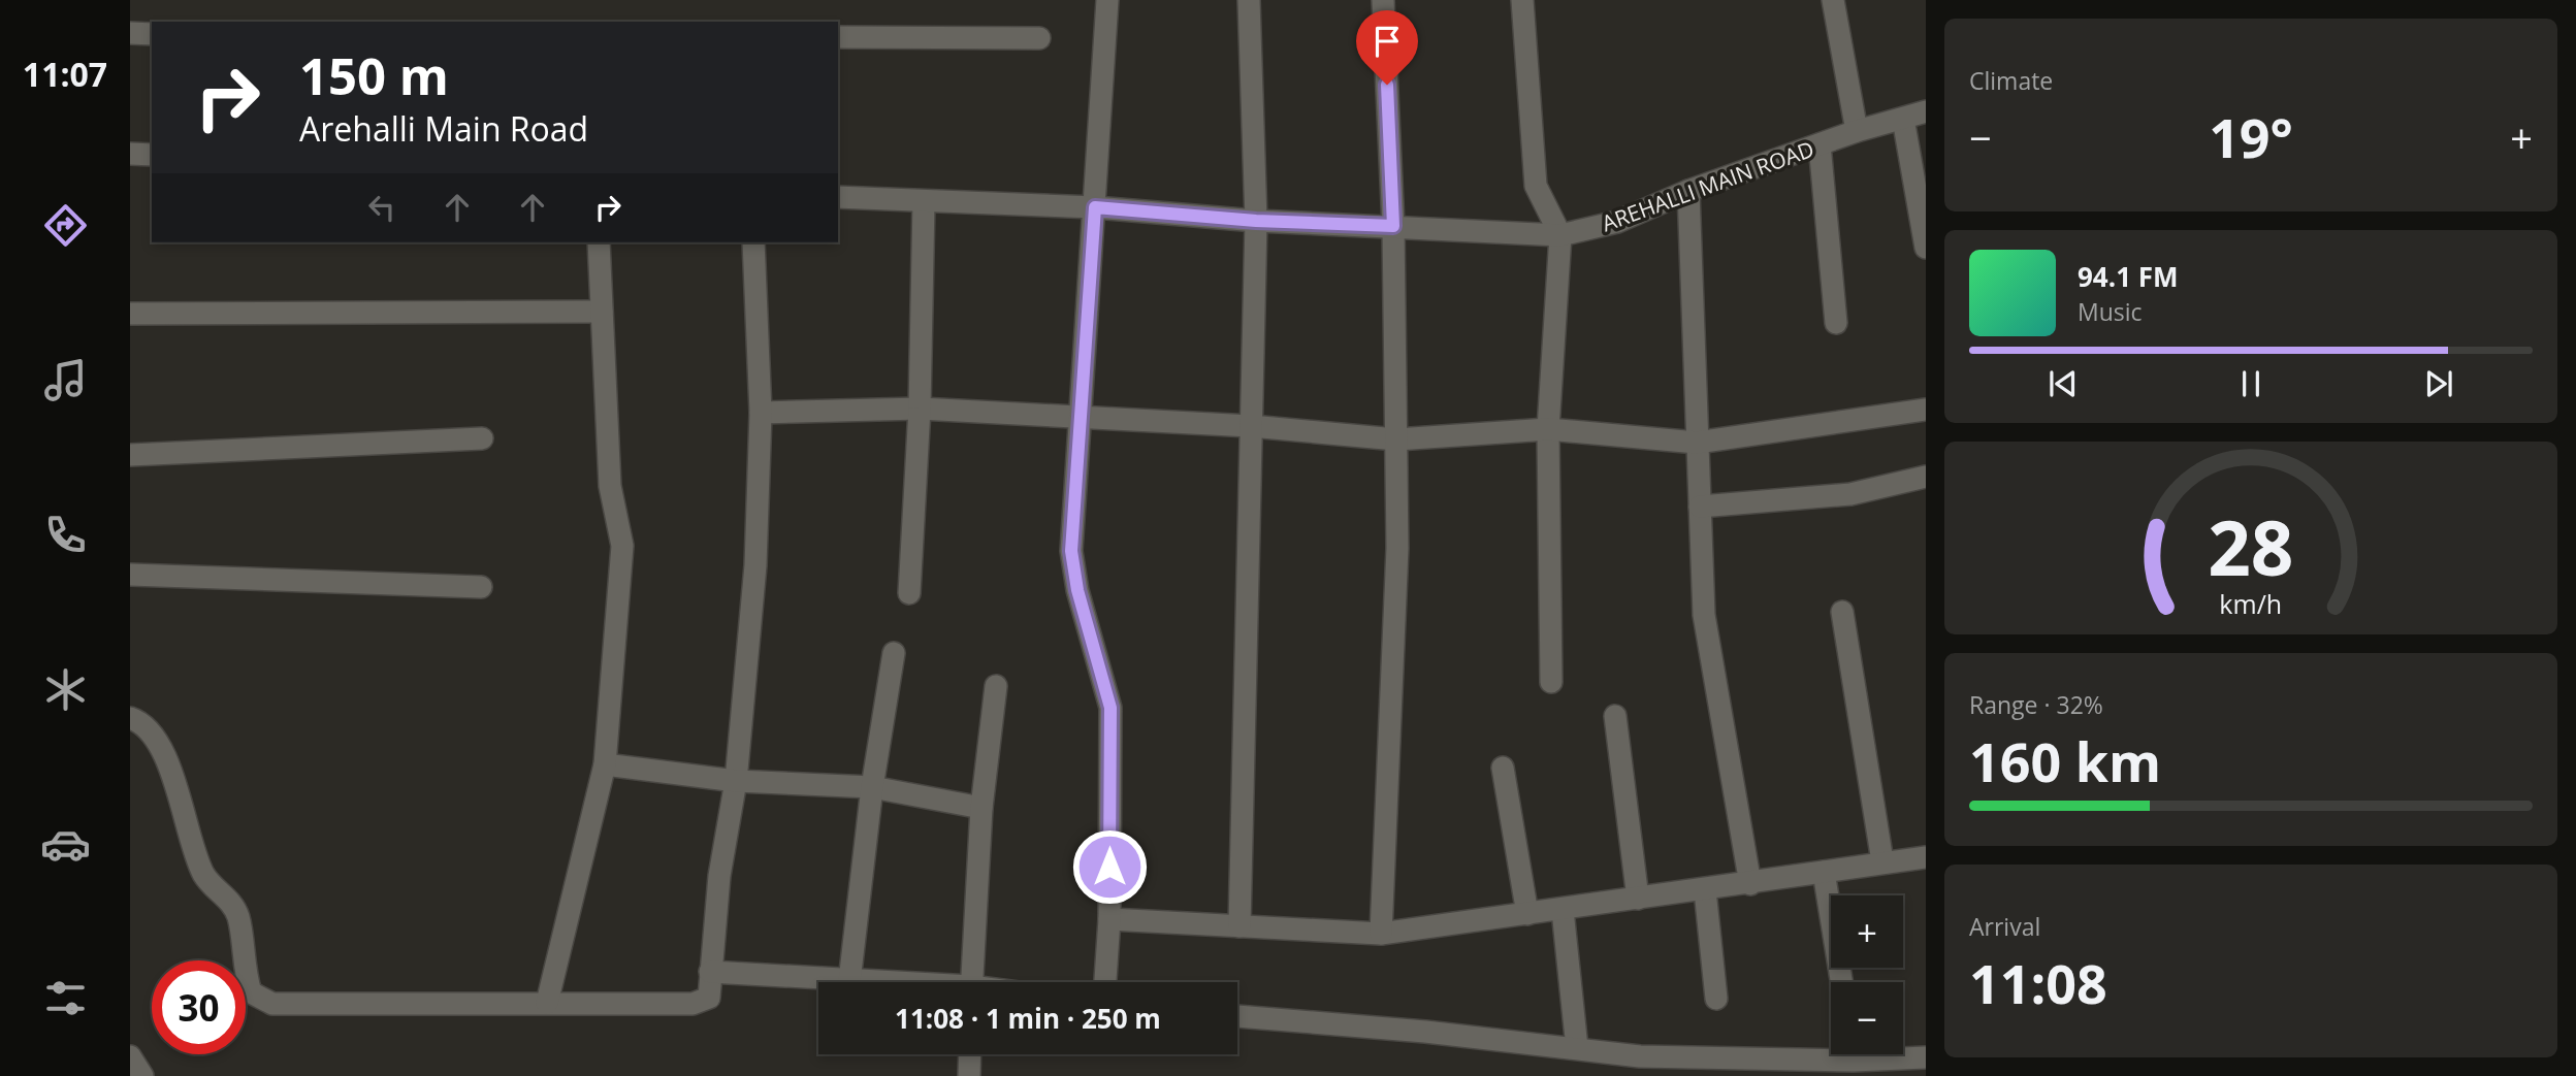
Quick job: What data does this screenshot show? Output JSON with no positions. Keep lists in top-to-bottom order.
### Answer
{
  "streets": {
    "street": ["AREHALLI MAIN ROAD"]
  },
  "page": {
    "tabs": "11:07",
    "tile": [
      "Climate",
      ["Range · 32%", "160 km"],
      ["Arrival", "11:08"]
    ],
    "turn": ["150 m", "Arehalli Main Road"],
    "heat": ["−", "19°", "+"],
    "song": ["94.1 FM", "Music"],
    "map_buttons": ["+", "−"],
    "limit": "30",
    "trip": "11:08 · 1 min · 250 m",
    "gauge": ["28", "km/h"]
  }
}
